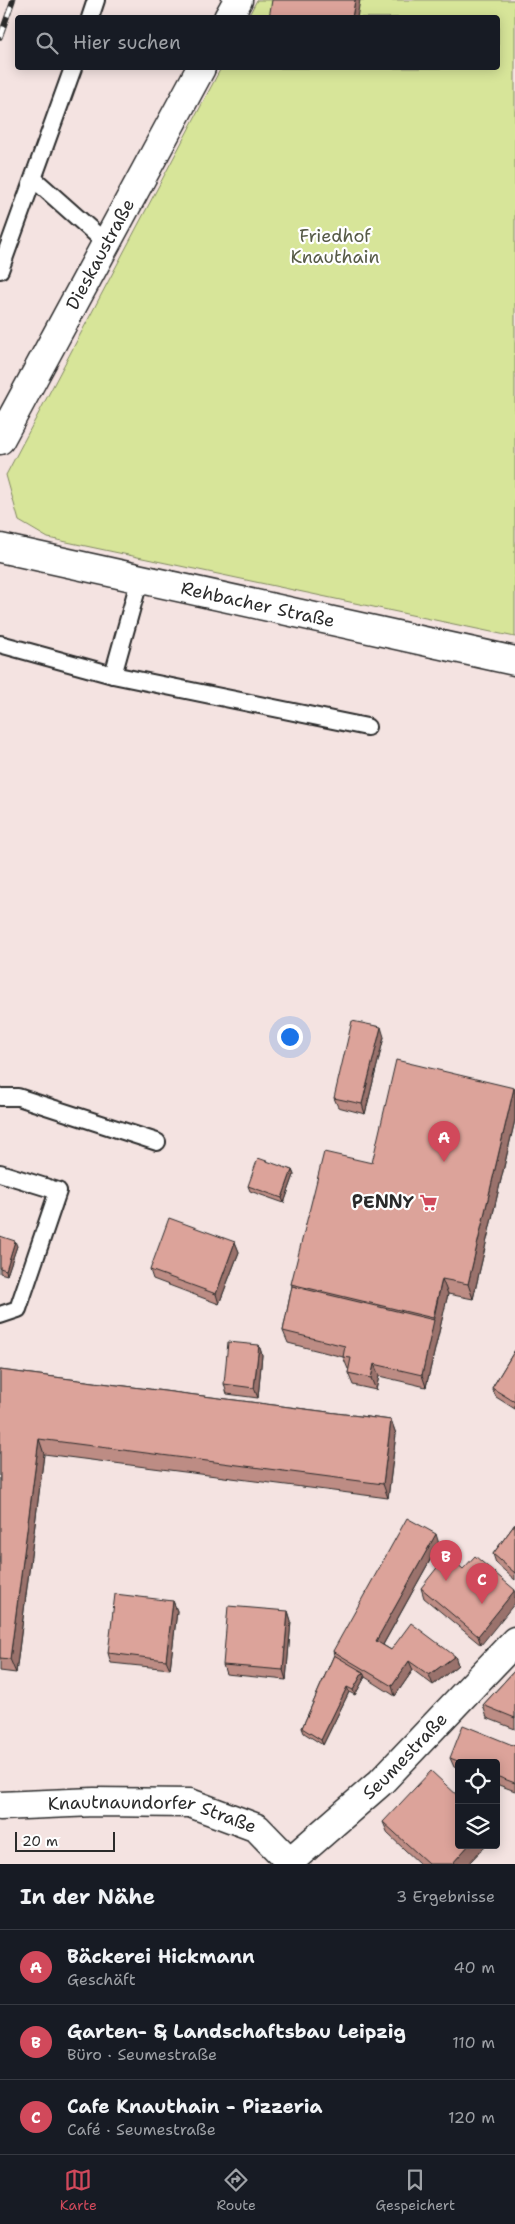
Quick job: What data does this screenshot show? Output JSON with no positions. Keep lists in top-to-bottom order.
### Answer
{
  "streets": {
    "street": [
      "Dieskaustraße",
      "Rehbacher Straße",
      "Seumestraße",
      "Knautnaundorfer Straße"
    ]
  },
  "crossings": [
    ["Seumestraße", "Knautnaundorfer Straße"]
  ],
  "parks": ["Friedhof Knauthain"],
  "places": {
    "supermarket": ["PENNY"]
  },
  "scale_bar": "20 m",
  "page": {
    "search": "Hier suchen",
    "pins": ["A", "B", "C"],
    "scale": "20 m",
    "heading": ["In der Nähe", "3 Ergebnisse"],
    "list": [
      {
        "mark": "A",
        "name": "Bäckerei Hickmann",
        "note": "Geschäft",
        "value": "40 m"
      },
      {
        "mark": "B",
        "name": "Garten- & Landschaftsbau Leipzig",
        "note": "Büro · Seumestraße",
        "value": "110 m"
      },
      {
        "mark": "C",
        "name": "Cafe Knauthain - Pizzeria",
        "note": "Café · Seumestraße",
        "value": "120 m"
      }
    ],
    "nav": ["Karte", "Route", "Gespeichert"]
  }
}
